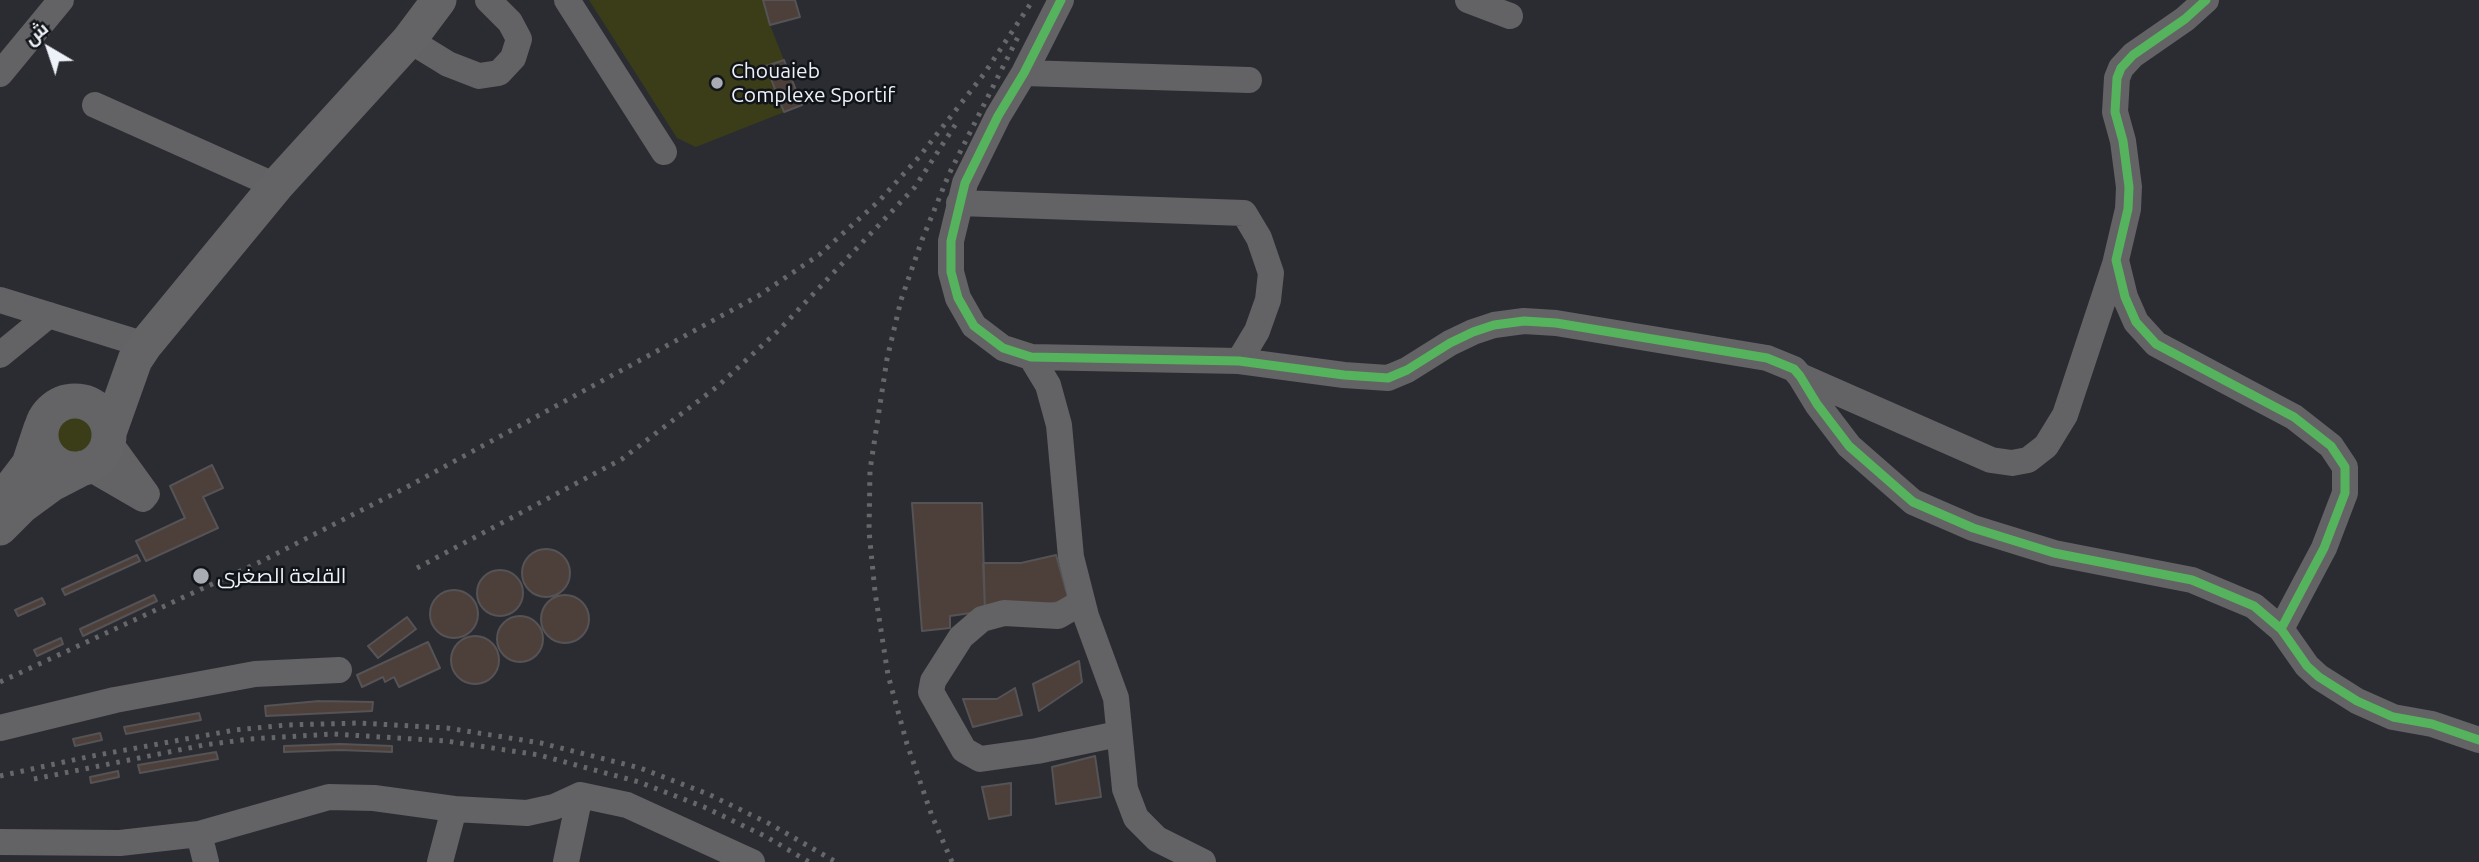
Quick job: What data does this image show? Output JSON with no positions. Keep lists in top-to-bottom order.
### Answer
{
  "places": ["Chouaieb Complexe Sportif", "القلعة الصغرى"],
  "north": "top left"
}
